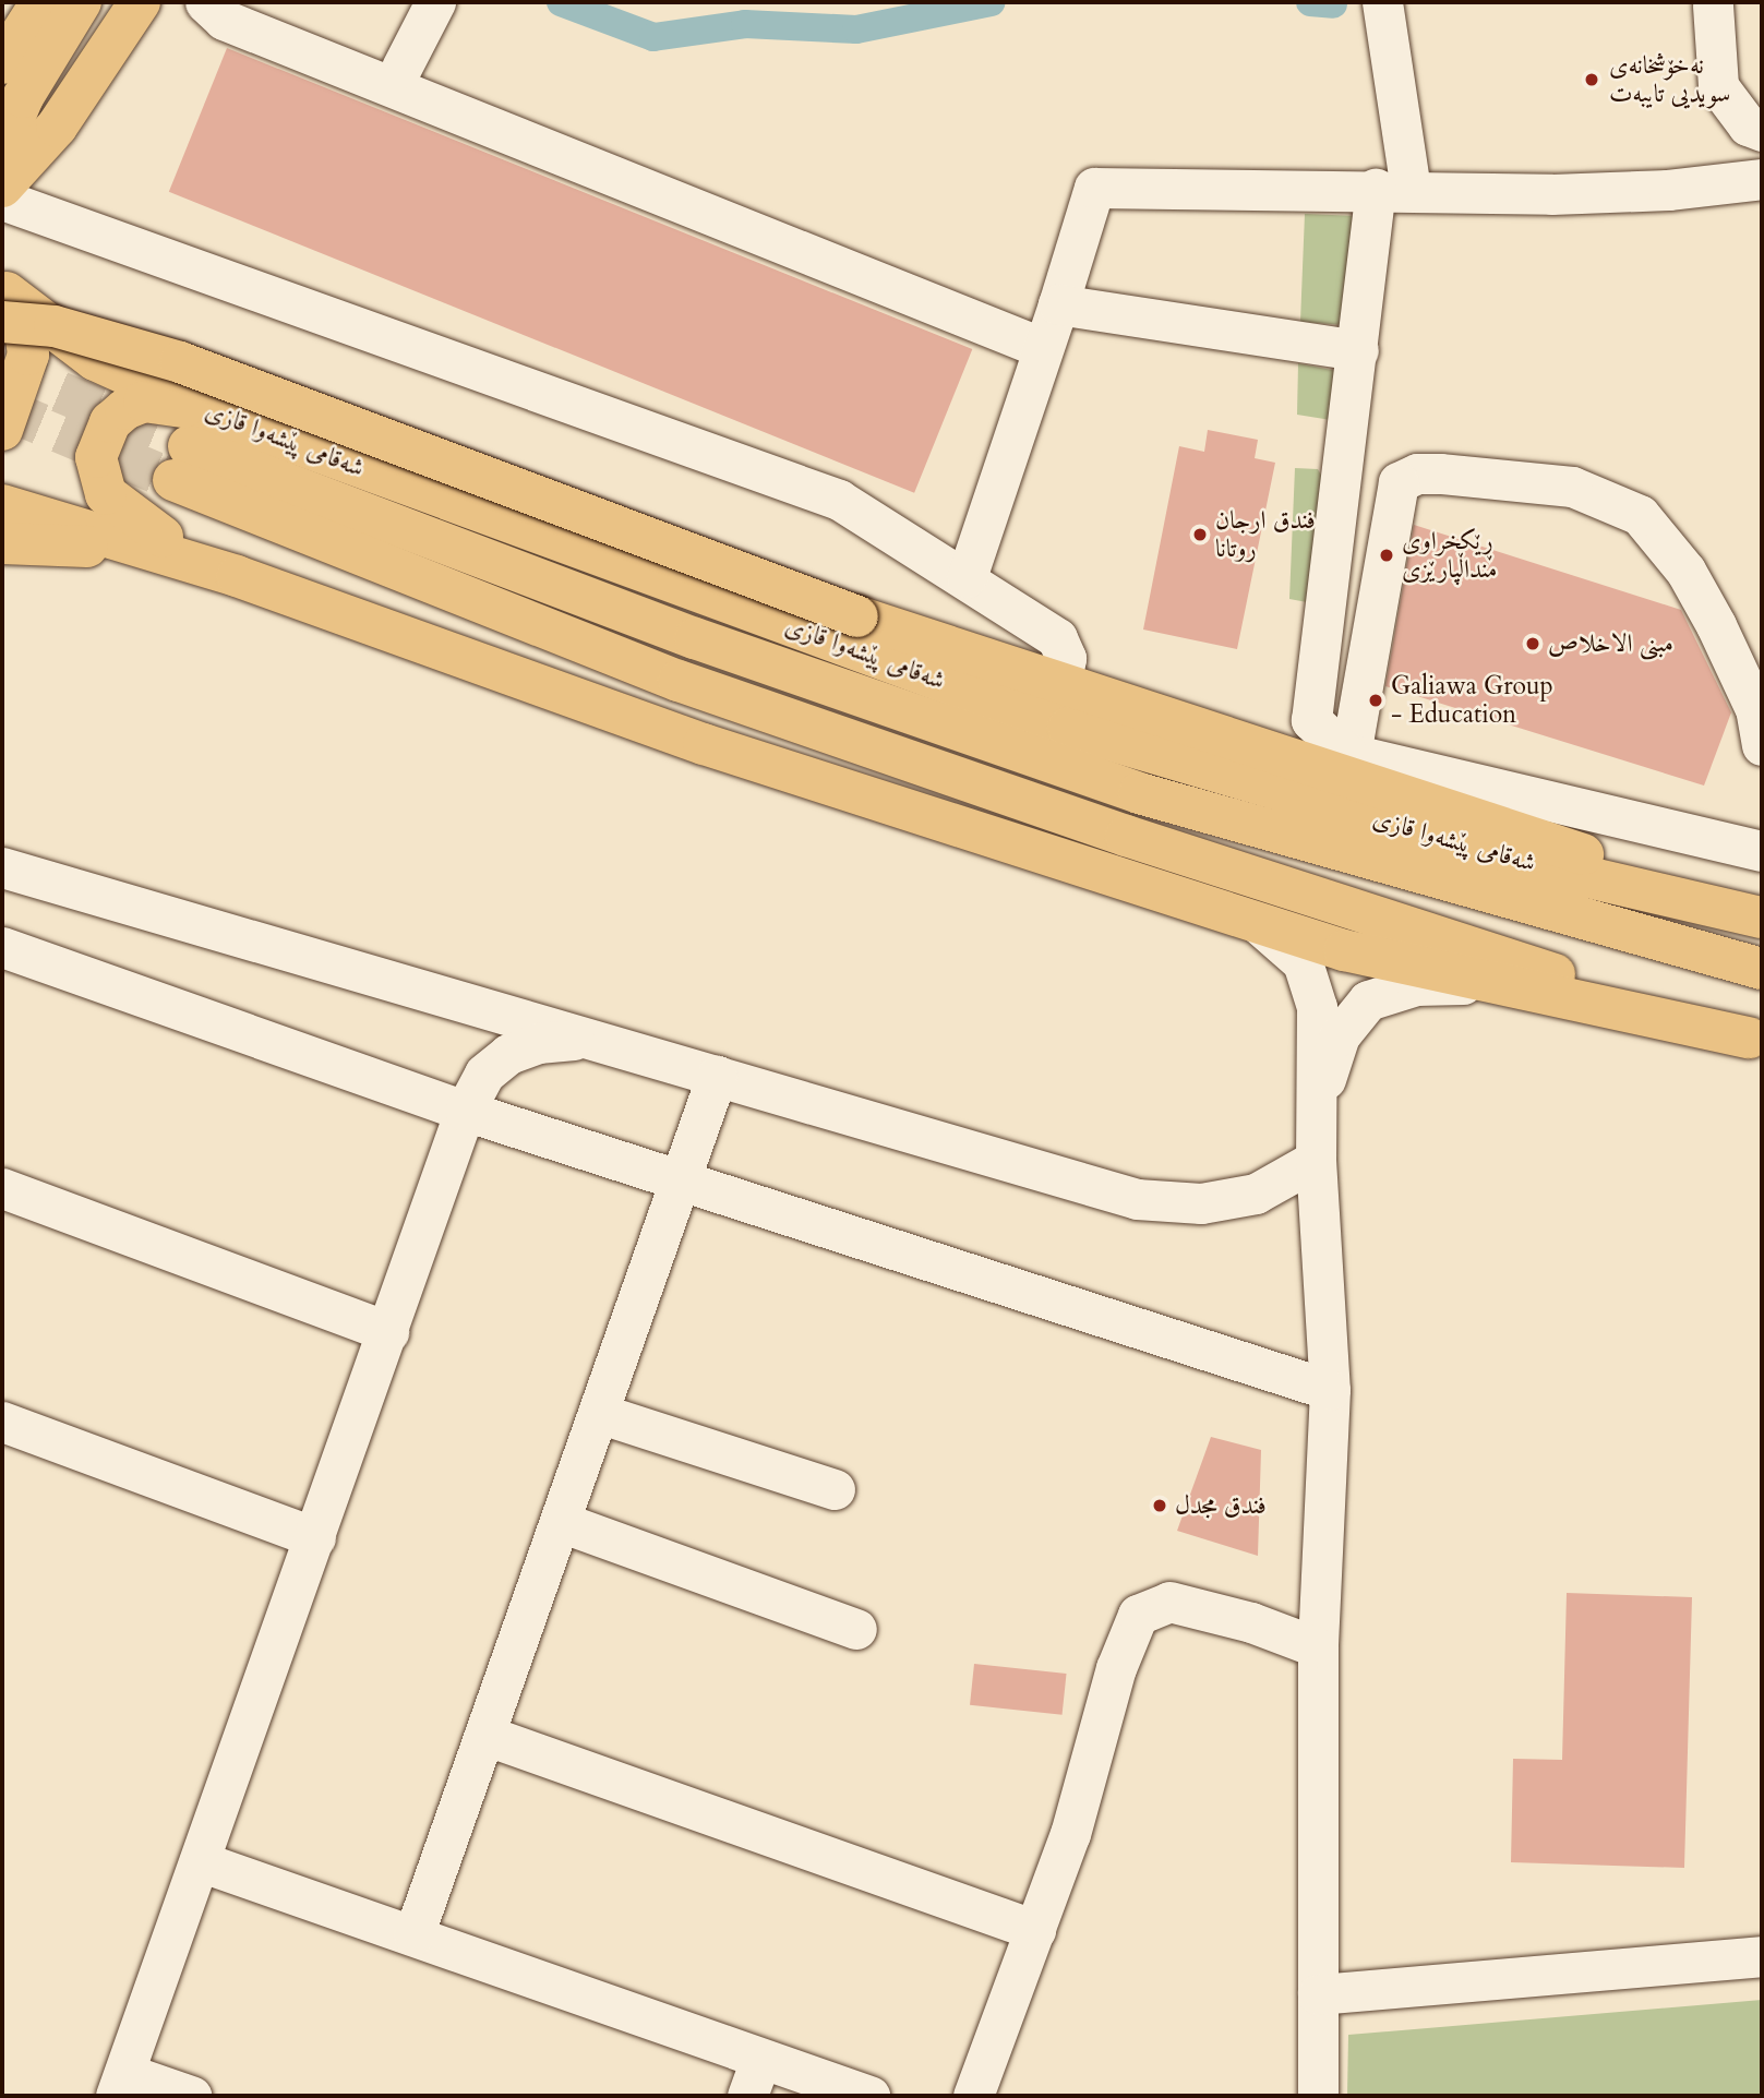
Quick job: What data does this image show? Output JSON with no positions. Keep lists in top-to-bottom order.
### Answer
{
  "streets": {
    "main road": ["شەقامی پێشەوا قازی"]
  },
  "places": [
    "نەخۆشخانەی سویدیی تایبەت",
    "فندق ارجان روتانا",
    "ڕێکخراوی منداڵپارێزی",
    "مبنى الاخلاص",
    "Galiawa Group - Education",
    "فندق مجدل"
  ]
}
